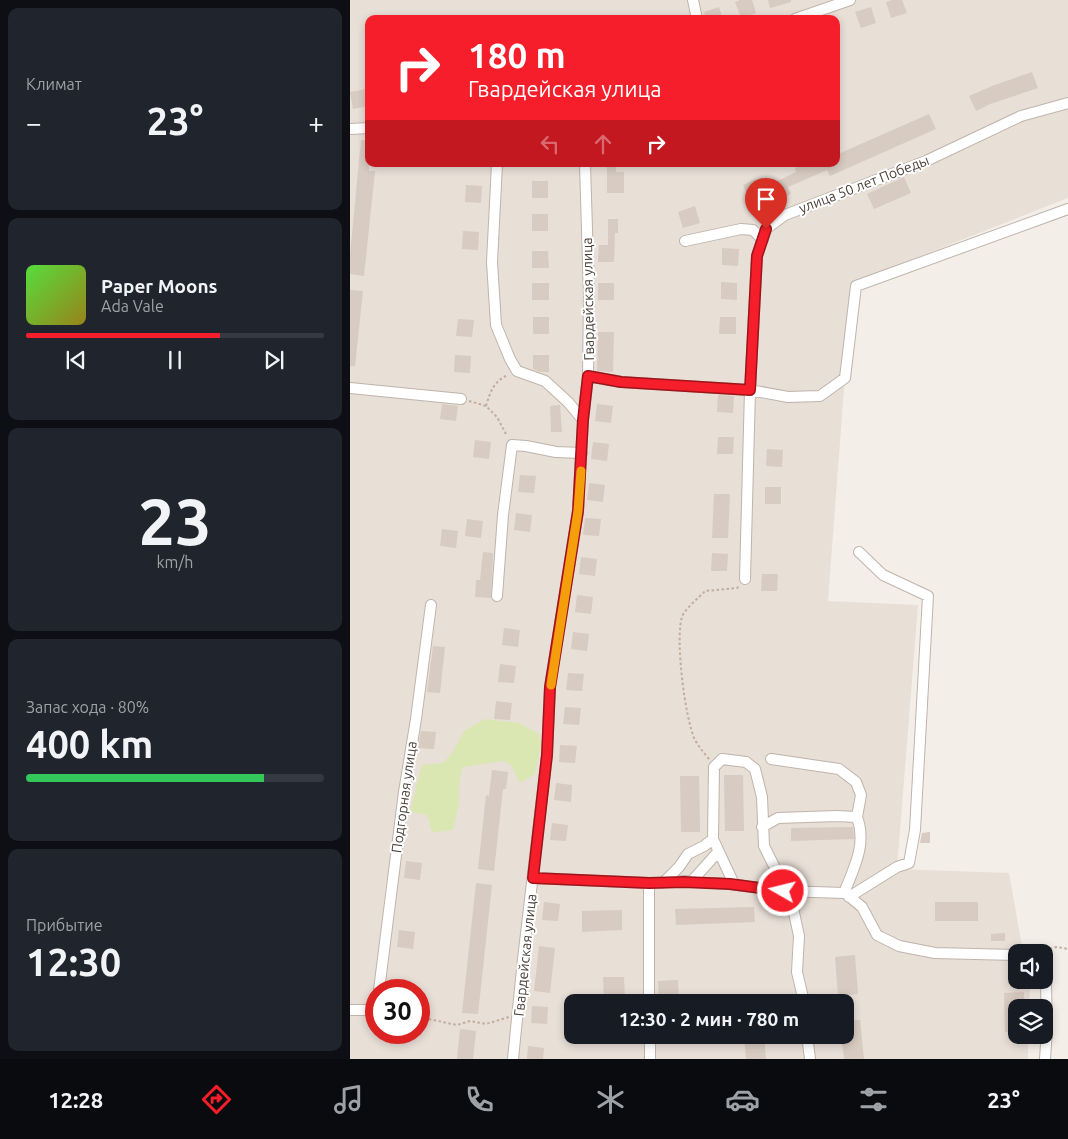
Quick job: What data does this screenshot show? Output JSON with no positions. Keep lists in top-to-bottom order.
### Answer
{
  "streets": {
    "street": ["улица 50 лет Победы", "Гвардейская улица", "Подгорная улица"]
  },
  "page": {
    "tile": [
      "Климат",
      ["23", "km/h"],
      ["Запас хода · 80%", "400 km"],
      ["Прибытие", "12:30"]
    ],
    "turn": ["180 m", "Гвардейская улица"],
    "heat": ["−", "23°", "+"],
    "song": ["Paper Moons", "Ada Vale"],
    "limit": "30",
    "trip": "12:30 · 2 мин · 780 m",
    "tabs": ["12:28", "23°"]
  }
}
